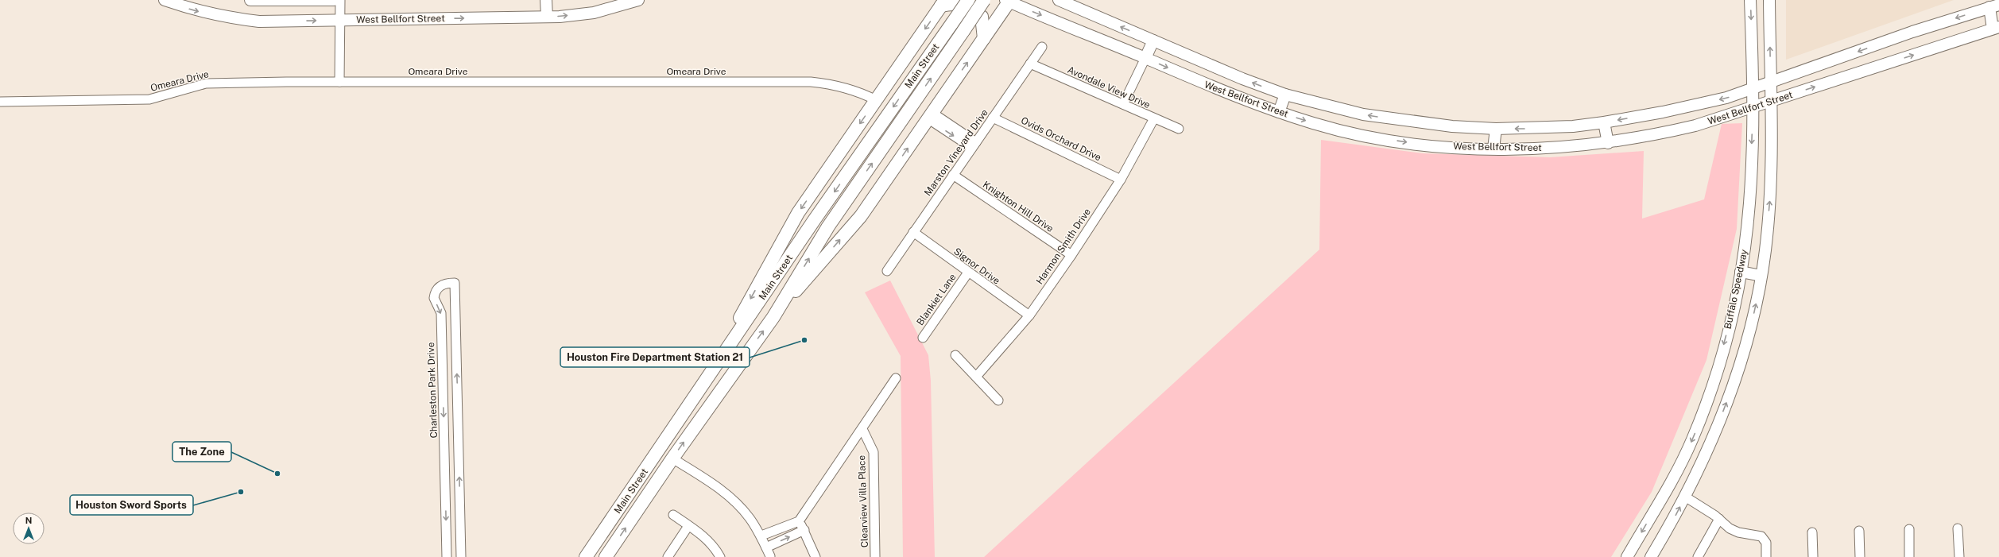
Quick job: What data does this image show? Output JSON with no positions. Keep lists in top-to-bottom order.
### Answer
{
  "streets": {
    "highway": ["Main Street"],
    "main road": ["West Bellfort Street", "Buffalo Speedway"],
    "street": [
      "Omeara Drive",
      "Avondale View Drive",
      "Ovids Orchard Drive",
      "Marston Vineyard Drive",
      "Knighton Hill Drive",
      "Harmon Smith Drive",
      "Signor Drive",
      "Blankiet Lane",
      "Charleston Park Drive",
      "Clearview Villa Place"
    ]
  },
  "crossings": [
    ["West Bellfort Street", "Buffalo Speedway"],
    ["Avondale View Drive", "Marston Vineyard Drive"],
    ["Avondale View Drive", "Harmon Smith Drive"],
    ["Ovids Orchard Drive", "Marston Vineyard Drive"],
    ["Ovids Orchard Drive", "Harmon Smith Drive"],
    ["Marston Vineyard Drive", "Knighton Hill Drive"],
    ["Marston Vineyard Drive", "Signor Drive"],
    ["Knighton Hill Drive", "Harmon Smith Drive"],
    ["Harmon Smith Drive", "Signor Drive"],
    ["Signor Drive", "Blankiet Lane"]
  ],
  "places": ["Houston Fire Department Station 21", "The Zone", "Houston Sword Sports"],
  "north": "top"
}
